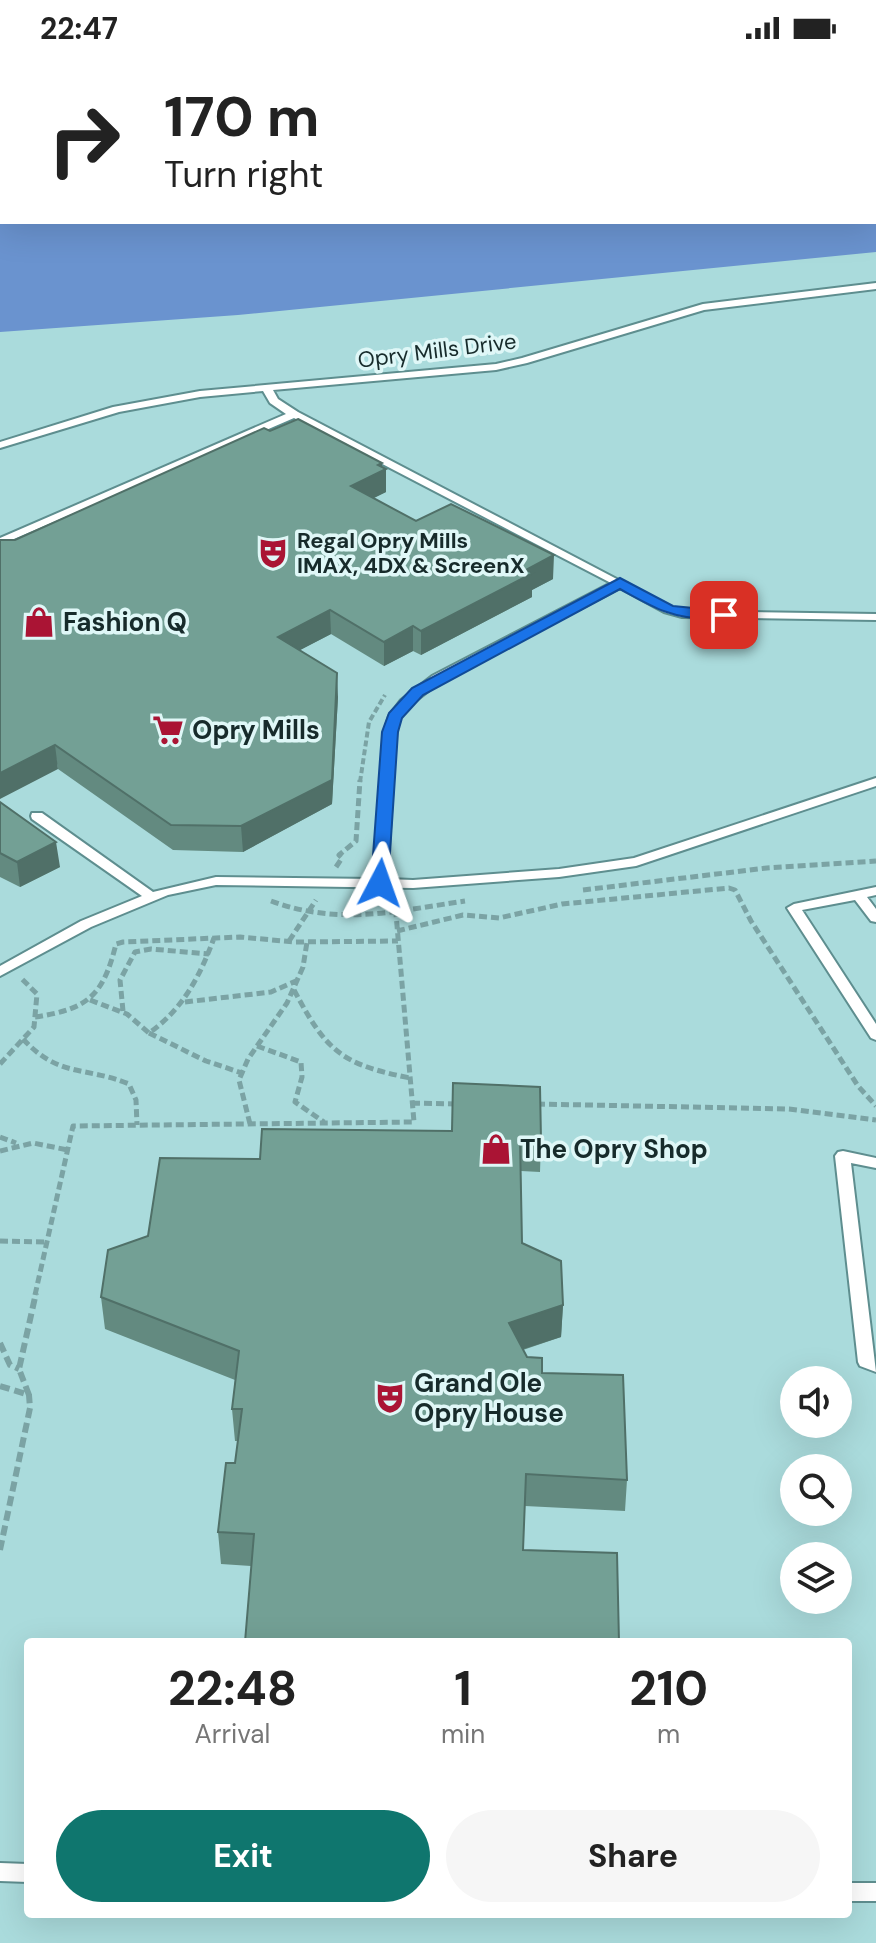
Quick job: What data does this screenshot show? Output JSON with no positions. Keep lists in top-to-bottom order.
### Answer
{
  "streets": {
    "lane": ["Opry Mills Drive"]
  },
  "places": {
    "theatre": ["Regal Opry Mills IMAX, 4DX & ScreenX", "Grand Ole Opry House"],
    "shop": ["Fashion Q", "The Opry Shop"],
    "supermarket": ["Opry Mills"]
  },
  "page": {
    "status": "22:47",
    "turn": ["170 m", "Turn right"],
    "eta": [
      "22:48",
      "Arrival",
      "1",
      "min",
      "210",
      "m"
    ],
    "buttons": ["Exit", "Share"]
  }
}
